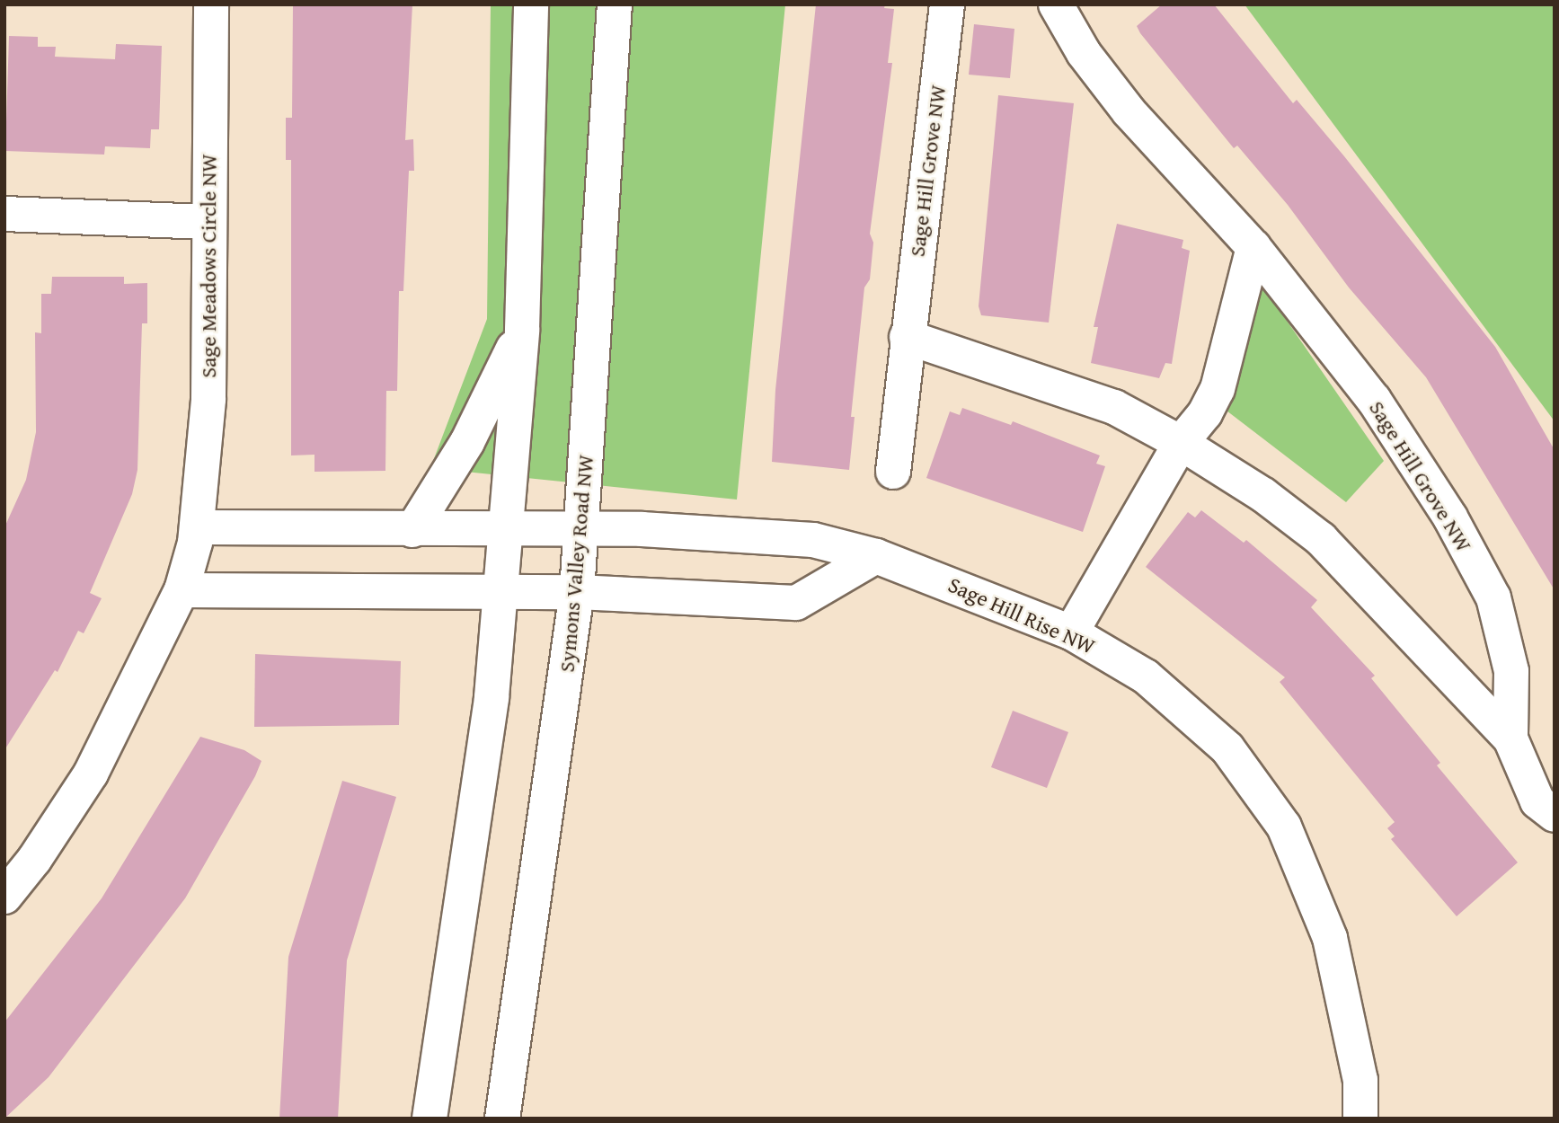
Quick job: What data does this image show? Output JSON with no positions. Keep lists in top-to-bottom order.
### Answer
{
  "streets": {
    "street": [
      "Sage Hill Grove NW",
      "Sage Meadows Circle NW",
      "Symons Valley Road NW",
      "Sage Hill Rise NW"
    ]
  },
  "crossings": [
    ["Symons Valley Road NW", "Sage Hill Rise NW"]
  ]
}
